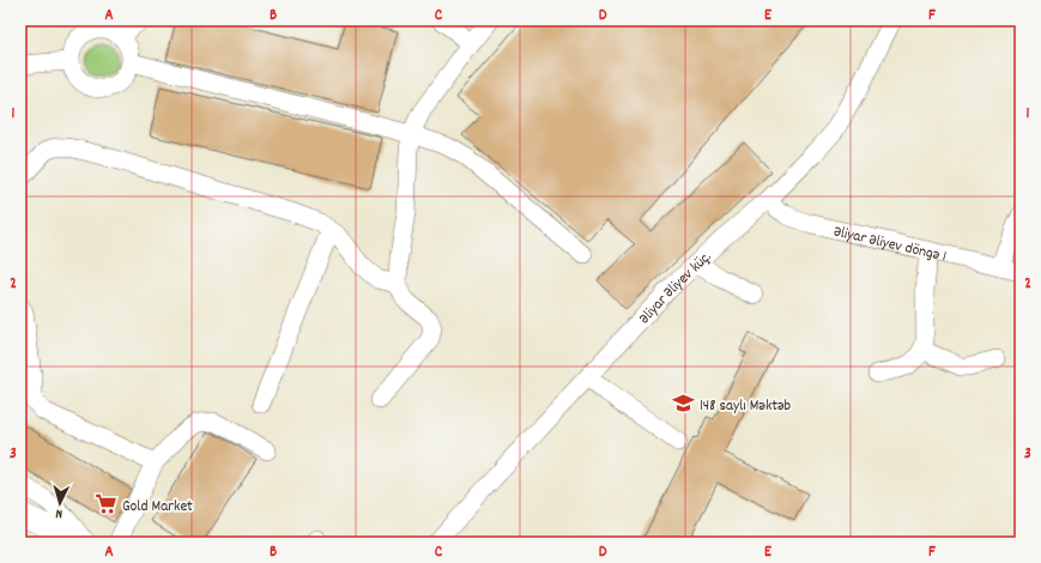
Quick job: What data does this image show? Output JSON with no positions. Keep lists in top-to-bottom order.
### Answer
{
  "streets": {
    "street": ["Əliyar Əliyev döngə 1", "Əliyar Əliyev küç."]
  },
  "crossings": [
    ["Əliyar Əliyev döngə 1", "Əliyar Əliyev küç."]
  ],
  "places": {
    "school or university": ["148 saylı Məktəb"],
    "supermarket": ["Gold Market"]
  },
  "north": "bottom",
  "grid": {
    "columns": [
      "A",
      "B",
      "C",
      "D",
      "E",
      "F"
    ],
    "rows": ["1", "2", "3"]
  }
}
